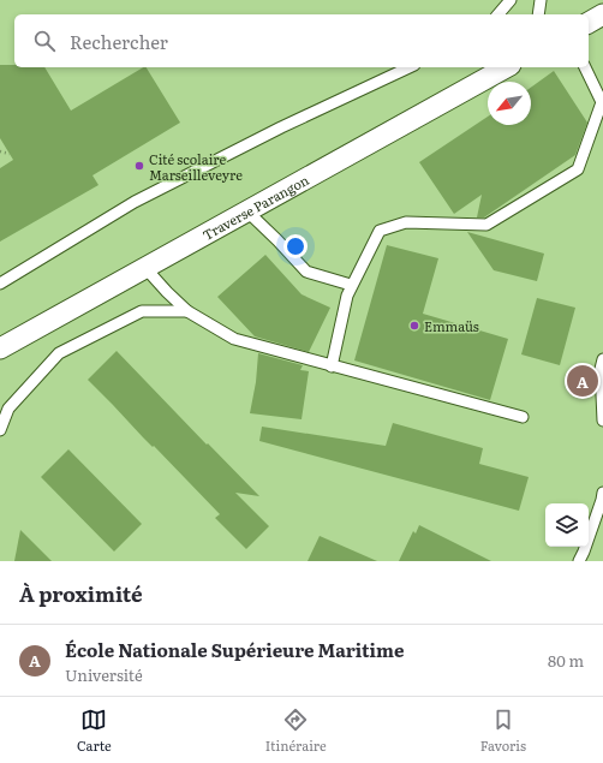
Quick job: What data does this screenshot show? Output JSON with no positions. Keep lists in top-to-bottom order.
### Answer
{
  "streets": {
    "street": ["Traverse Parangon"]
  },
  "places": ["Cité scolaire Marseilleveyre", "Emmaüs"],
  "north": "bottom left",
  "page": {
    "search": "Rechercher",
    "pins": "A",
    "heading": "À proximité",
    "list": [
      {
        "mark": "A",
        "name": "École Nationale Supérieure Maritime",
        "note": "Université",
        "value": "80 m"
      }
    ],
    "nav": ["Carte", "Itinéraire", "Favoris"]
  }
}
